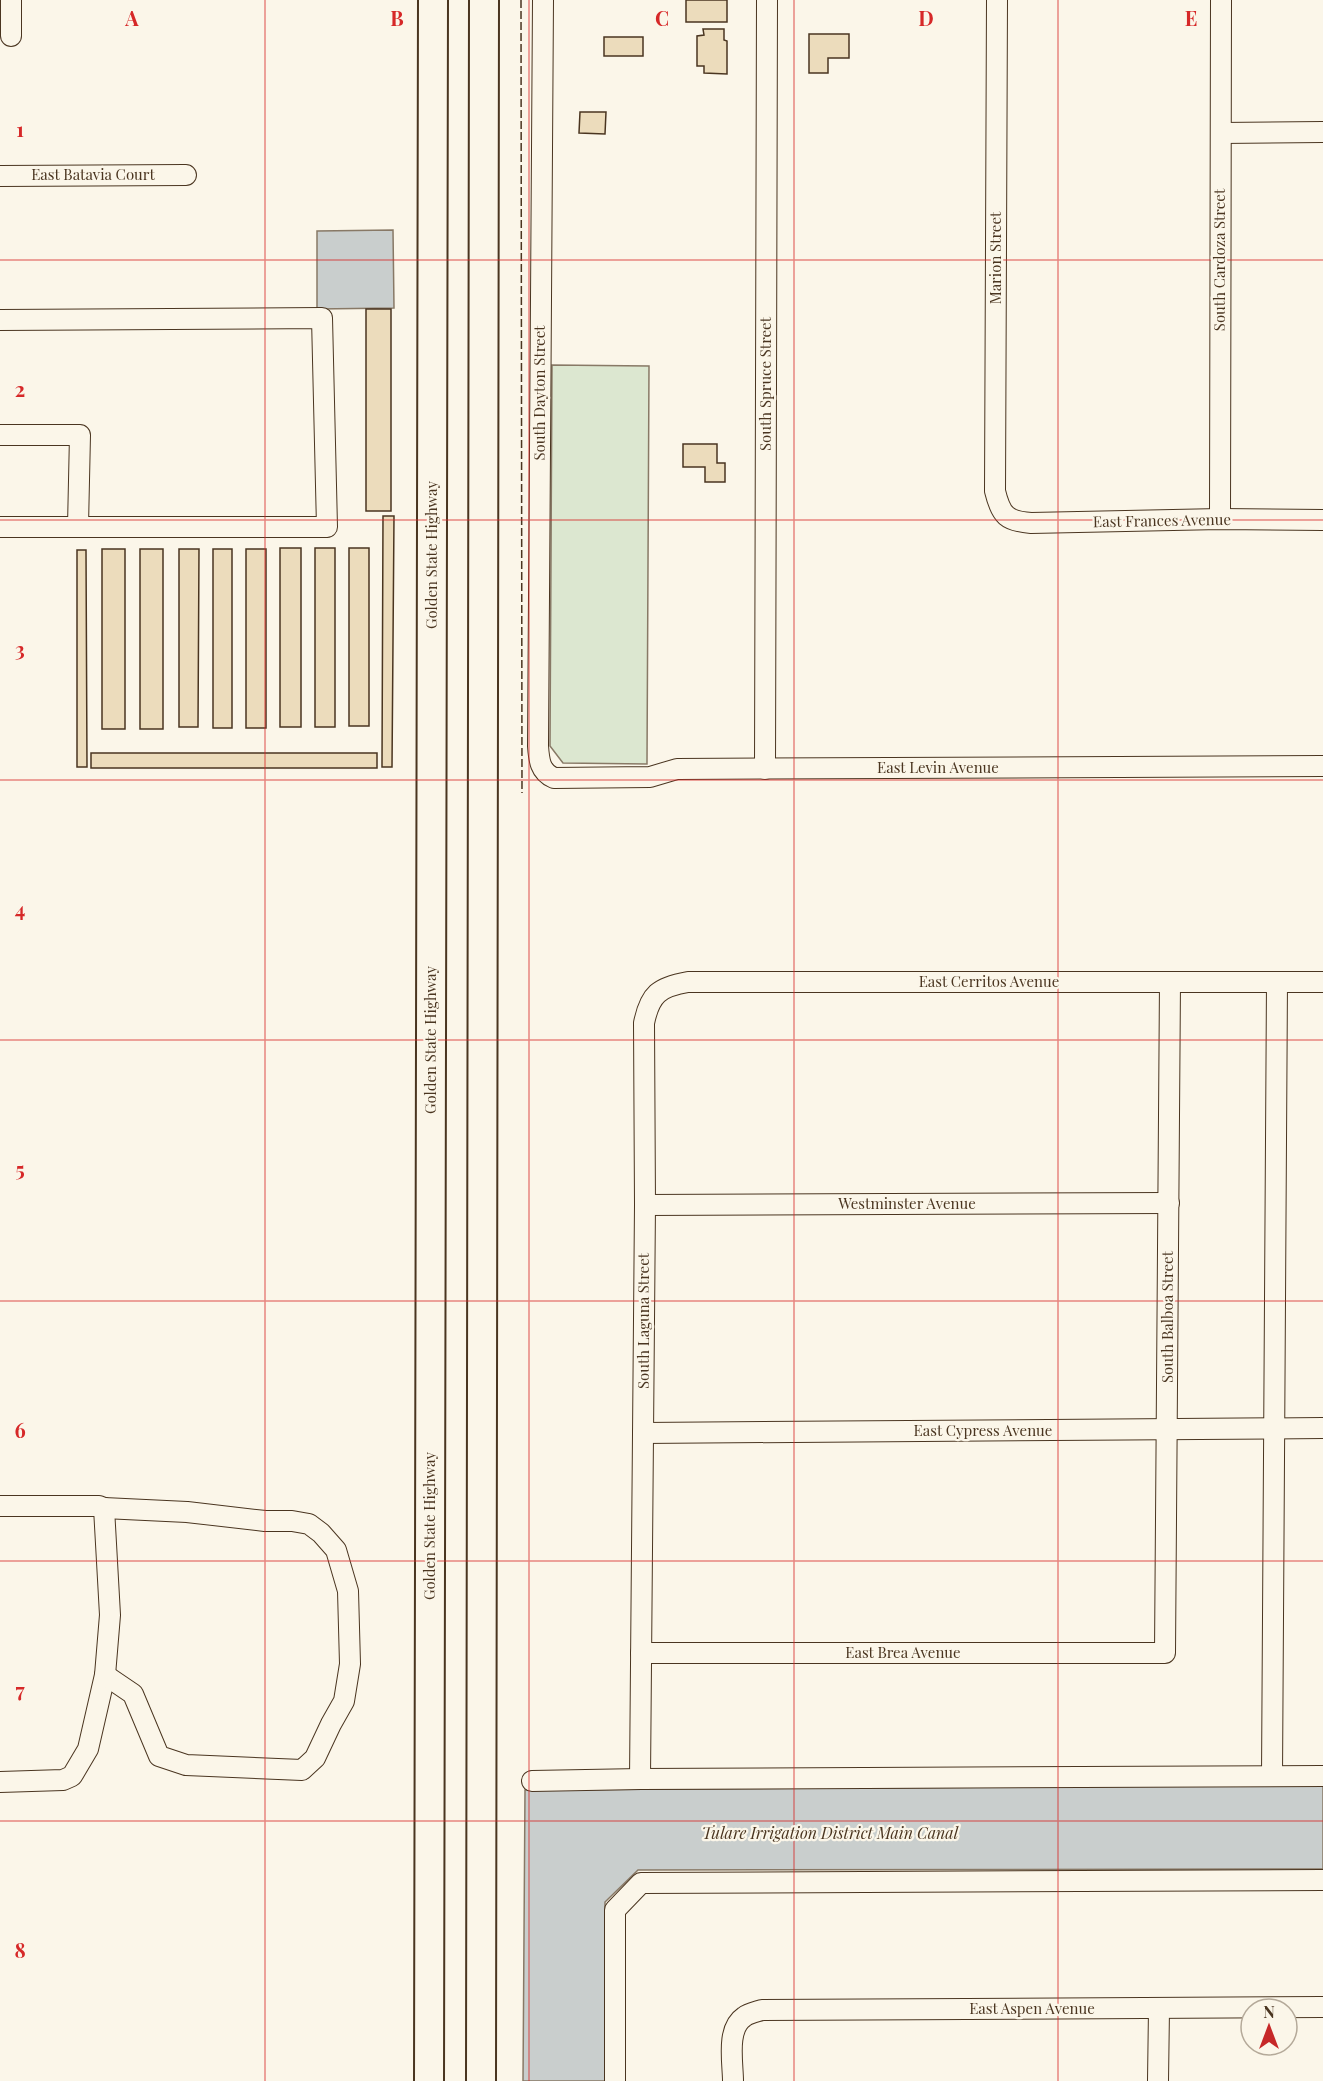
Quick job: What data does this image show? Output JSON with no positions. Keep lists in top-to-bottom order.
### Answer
{
  "streets": {
    "highway": ["Golden State Highway"],
    "street": [
      "East Batavia Court",
      "Marion Street",
      "South Cardoza Street",
      "South Spruce Street",
      "South Dayton Street",
      "East Frances Avenue",
      "East Levin Avenue",
      "East Cerritos Avenue",
      "Westminster Avenue",
      "South Balboa Street",
      "South Laguna Street",
      "East Cypress Avenue",
      "East Brea Avenue",
      "East Aspen Avenue"
    ]
  },
  "crossings": [
    ["Marion Street", "East Frances Avenue"],
    ["South Cardoza Street", "East Frances Avenue"],
    ["South Spruce Street", "East Levin Avenue"],
    ["South Dayton Street", "East Levin Avenue"],
    ["East Cerritos Avenue", "South Balboa Street"],
    ["East Cerritos Avenue", "South Laguna Street"],
    ["Westminster Avenue", "South Balboa Street"],
    ["Westminster Avenue", "South Laguna Street"],
    ["South Balboa Street", "East Cypress Avenue"],
    ["South Balboa Street", "East Brea Avenue"],
    ["South Laguna Street", "East Cypress Avenue"],
    ["South Laguna Street", "East Brea Avenue"]
  ],
  "water": ["Tulare Irrigation District Main Canal"],
  "north": "top",
  "grid": {
    "columns": [
      "A",
      "B",
      "C",
      "D",
      "E"
    ],
    "rows": [
      "1",
      "2",
      "3",
      "4",
      "5",
      "6",
      "7",
      "8"
    ]
  }
}
